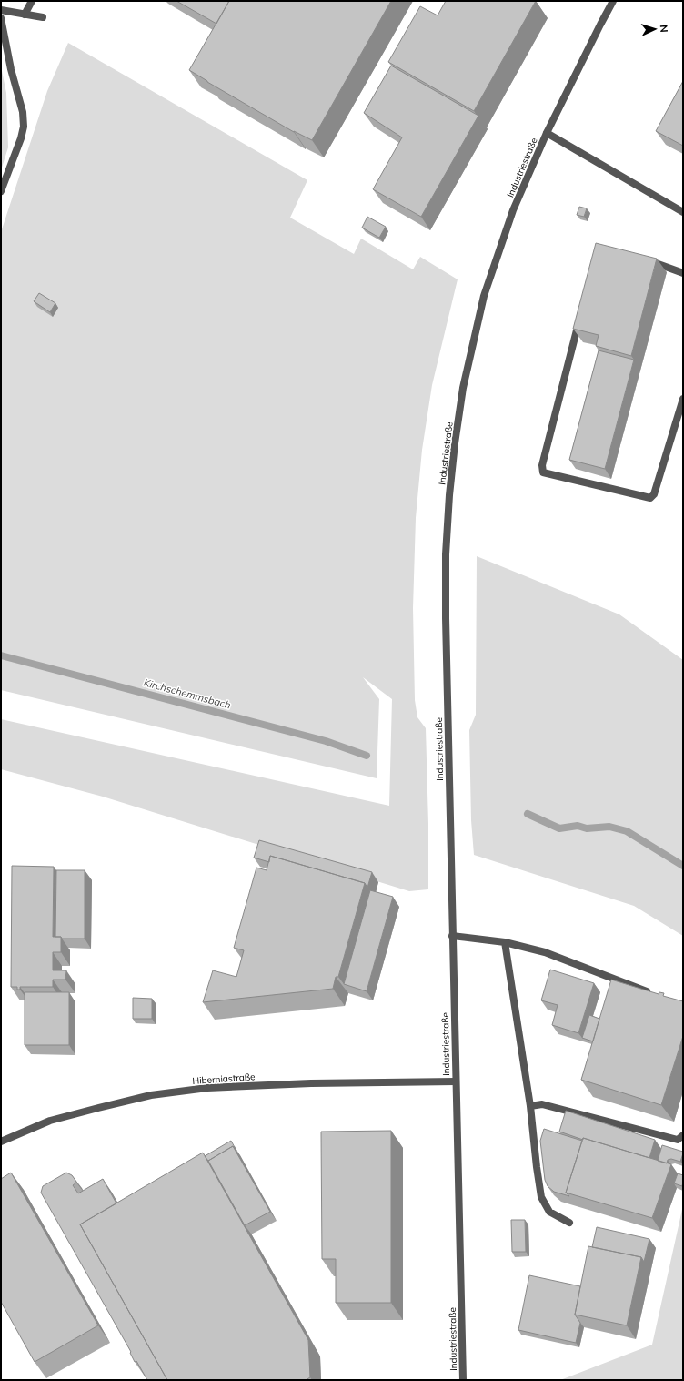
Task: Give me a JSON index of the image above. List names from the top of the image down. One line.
{"streets":{"street":["Industriestraße","Hiberniastraße"]},"crossings":[["Industriestraße","Hiberniastraße"]],"water":["Kirchschemmsbach"],"north":"right"}
